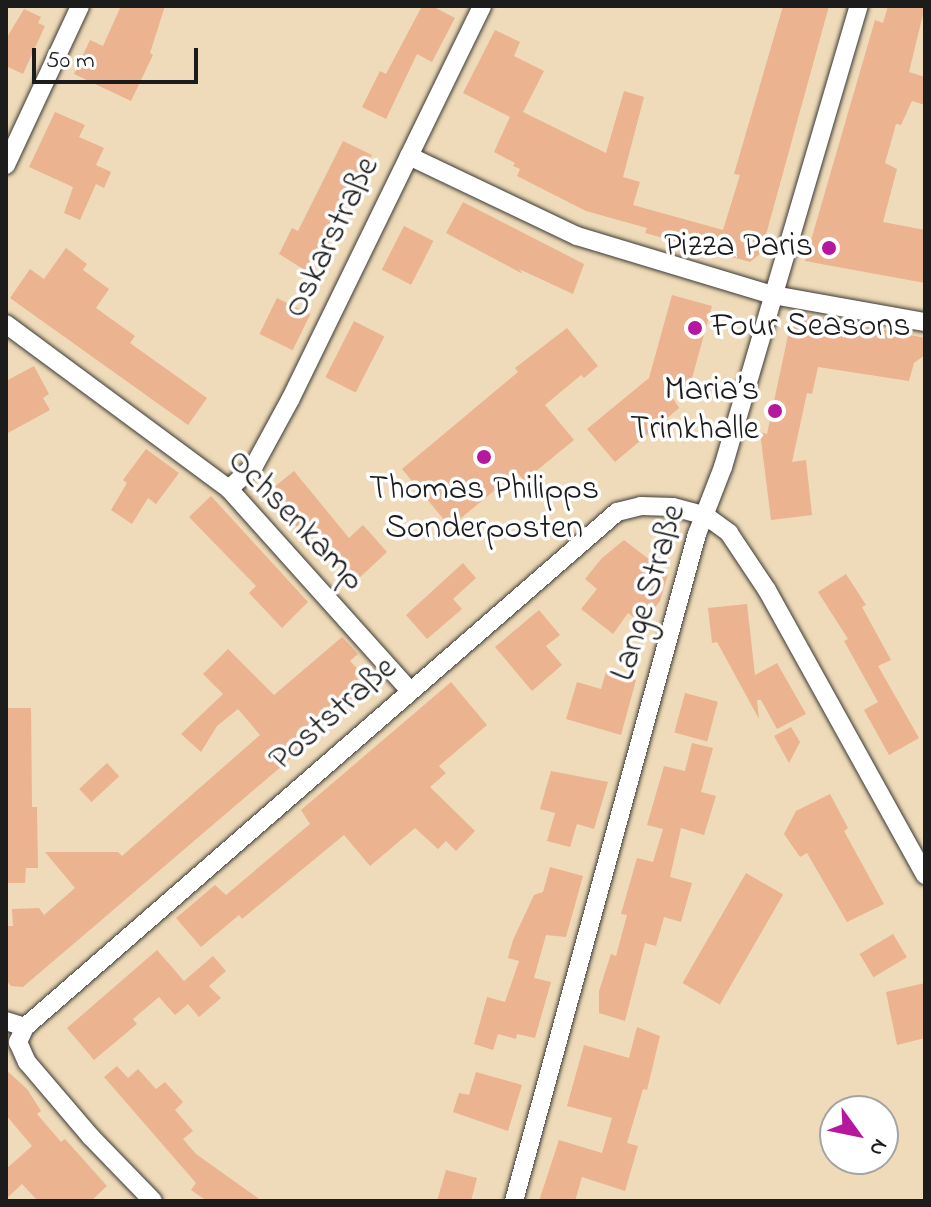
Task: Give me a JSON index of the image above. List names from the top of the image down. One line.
{"streets":{"street":["Oskarstraße","Ochsenkamp","Lange Straße","Poststraße"]},"crossings":[["Oskarstraße","Ochsenkamp"],["Ochsenkamp","Poststraße"],["Lange Straße","Poststraße"]],"places":["Pizza Paris","Four Seasons","Maria’s Trinkhalle","Thomas Philipps Sonderposten"],"scale_bar":"50 m","north":"bottom right"}
